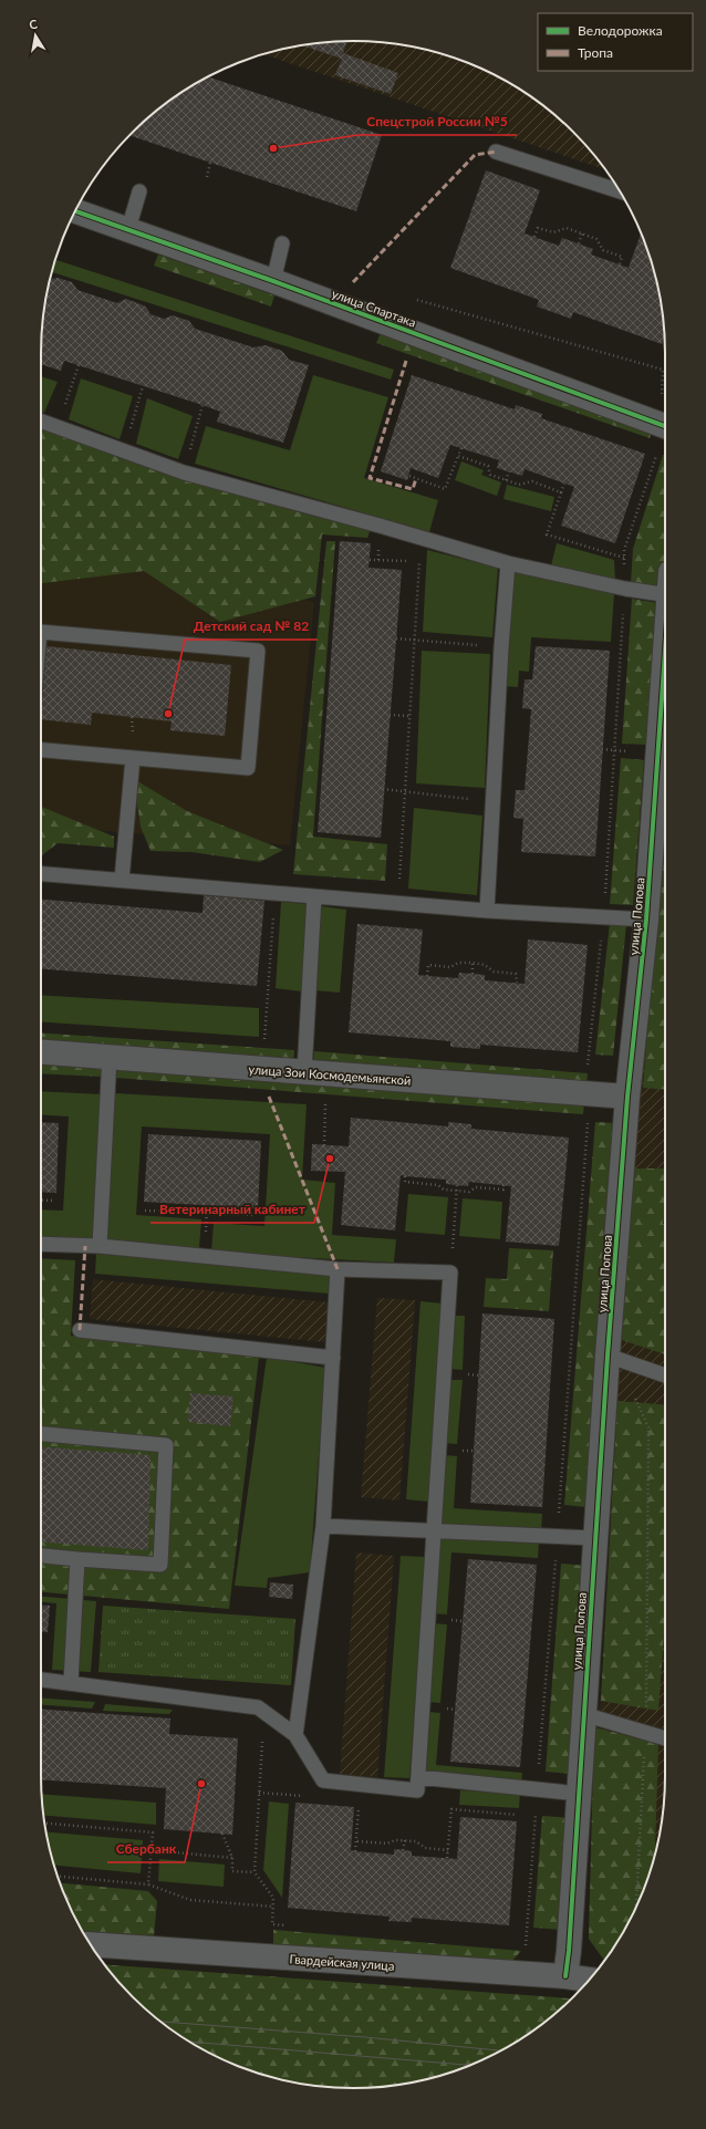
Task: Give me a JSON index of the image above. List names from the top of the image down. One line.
{"streets":{"street":["улица Спартака","улица Попова","улица Зои Космодемьянской","Гвардейская улица"]},"crossings":[["улица Попова","улица Зои Космодемьянской"],["улица Попова","Гвардейская улица"]],"places":["Спецстрой России №5","Детский сад № 82","Ветеринарный кабинет","Сбербанк"],"legend":["Велодорожка","Тропа"],"north":"top"}
